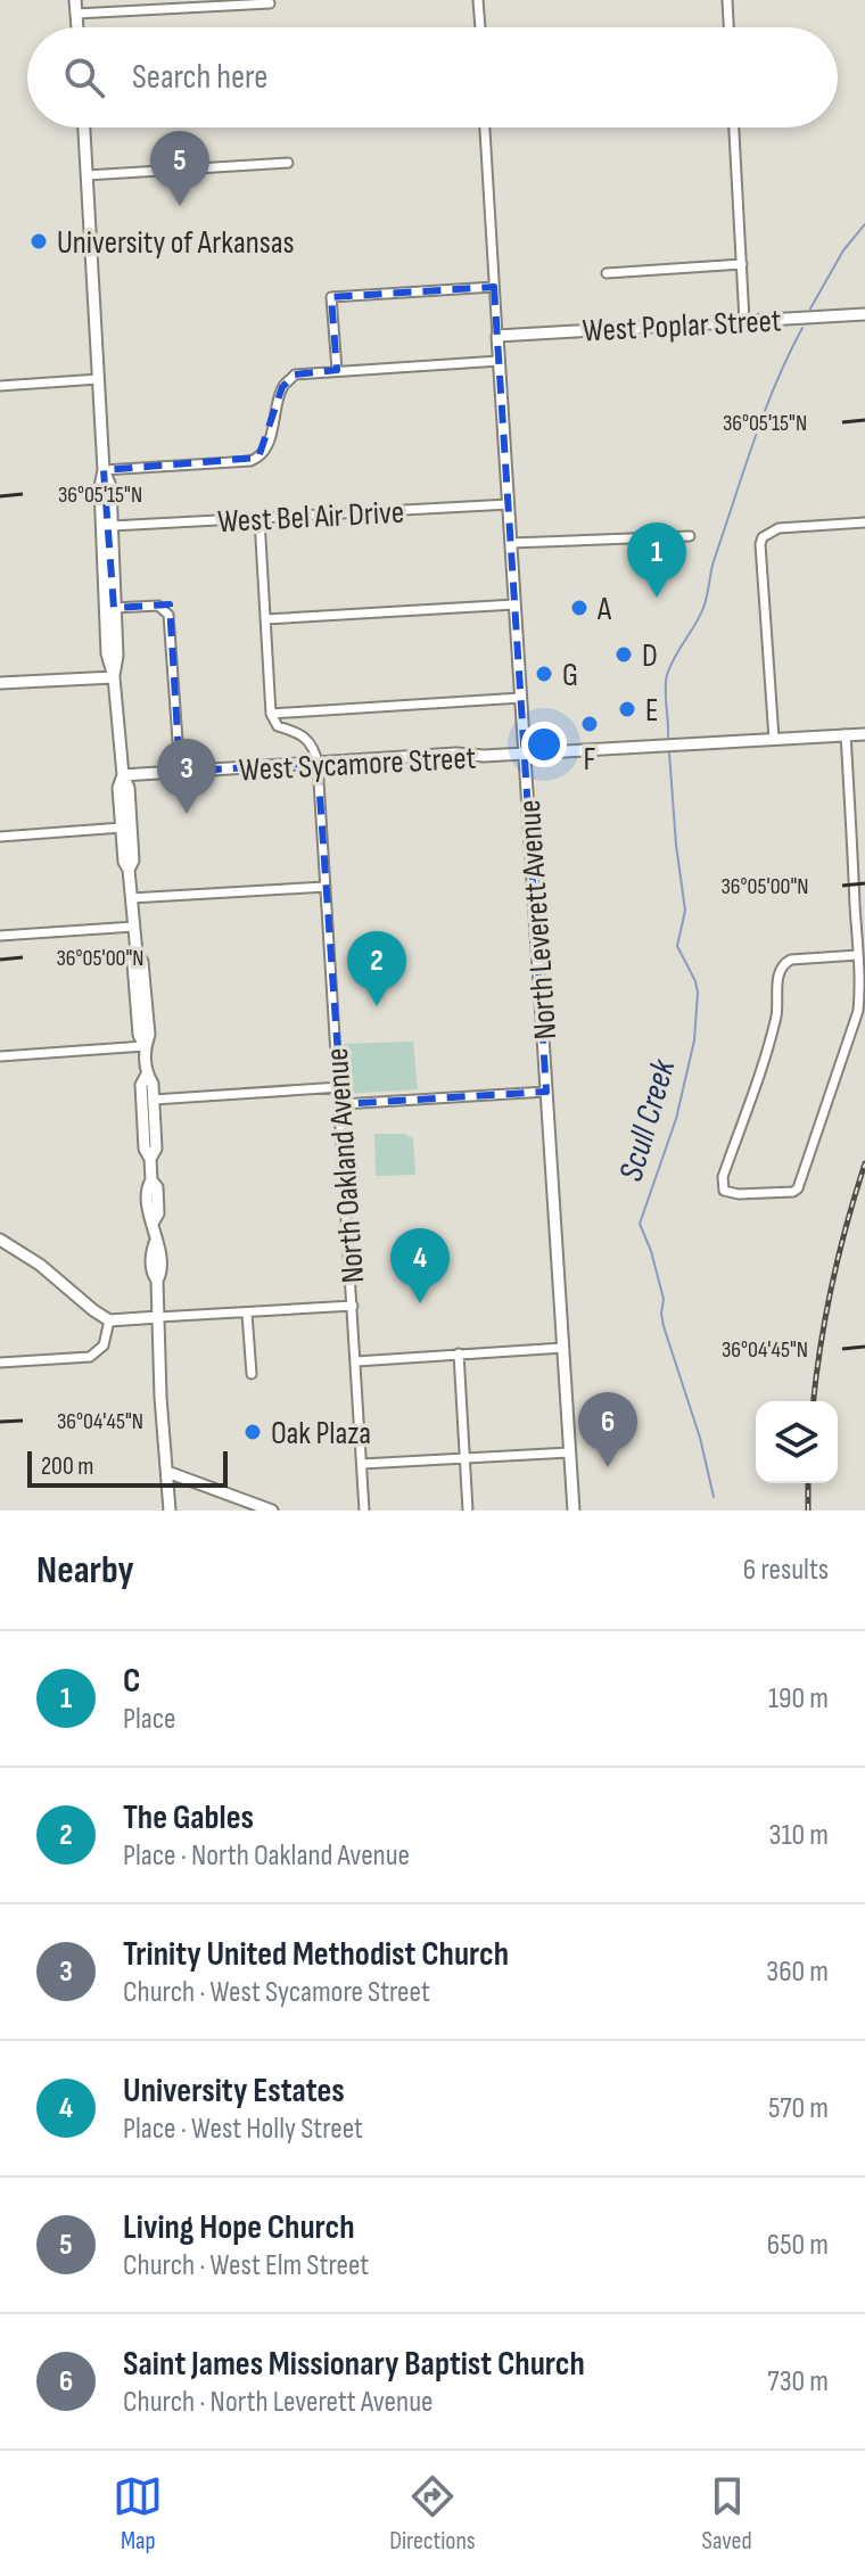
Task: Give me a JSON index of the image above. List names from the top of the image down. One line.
{"streets":{"street":["West Poplar Street","West Bel Air Drive","West Sycamore Street","North Leverett Avenue","North Oakland Avenue"]},"crossings":[["West Poplar Street","North Leverett Avenue"],["West Bel Air Drive","North Leverett Avenue"],["West Sycamore Street","North Leverett Avenue"],["West Sycamore Street","North Oakland Avenue"]],"water":["Scull Creek"],"places":["University of Arkansas","A","D","G","E","F","Oak Plaza"],"scale_bar":"200 m","page":{"search":"Search here","pins":["5","1","3","2","4","6"],"scale":"200 m","heading":["Nearby","6 results"],"list":[{"mark":"1","name":"C","note":"Place","value":"190 m"},{"mark":"2","name":"The Gables","note":"Place · North Oakland Avenue","value":"310 m"},{"mark":"3","name":"Trinity United Methodist Church","note":"Church · West Sycamore Street","value":"360 m"},{"mark":"4","name":"University Estates","note":"Place · West Holly Street","value":"570 m"},{"mark":"5","name":"Living Hope Church","note":"Church · West Elm Street","value":"650 m"},{"mark":"6","name":"Saint James Missionary Baptist Church","note":"Church · North Leverett Avenue","value":"730 m"}],"nav":["Map","Directions","Saved"]},"coordinates":["36°05'15\"N","36°05'00\"N","36°04'45\"N"]}
